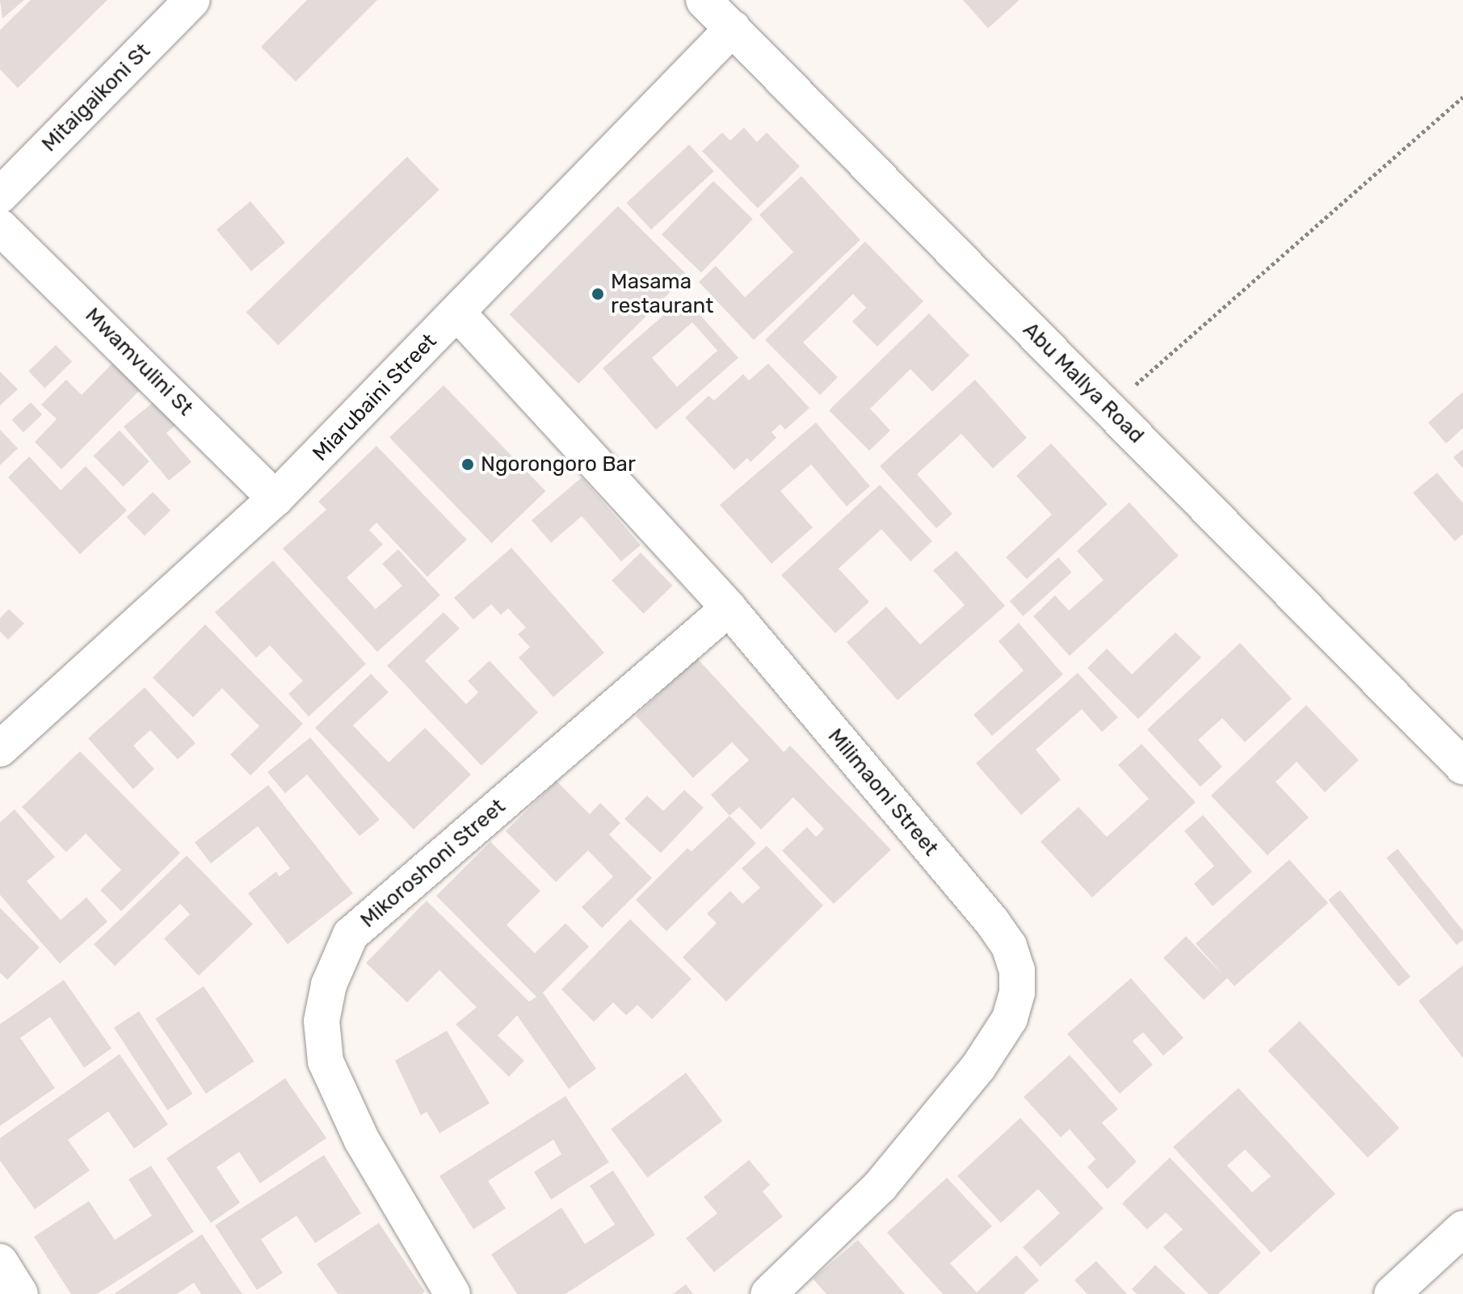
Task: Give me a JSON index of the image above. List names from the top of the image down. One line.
{"streets":{"street":["Mitaigaikoni St","Mwamvulini St","Abu Mallya Road","Miarubaini Street","Milimaoni Street","Mikoroshoni Street"]},"crossings":[["Mwamvulini St","Miarubaini Street"],["Abu Mallya Road","Miarubaini Street"],["Miarubaini Street","Milimaoni Street"],["Milimaoni Street","Mikoroshoni Street"]],"places":["Masama restaurant","Ngorongoro Bar"]}
